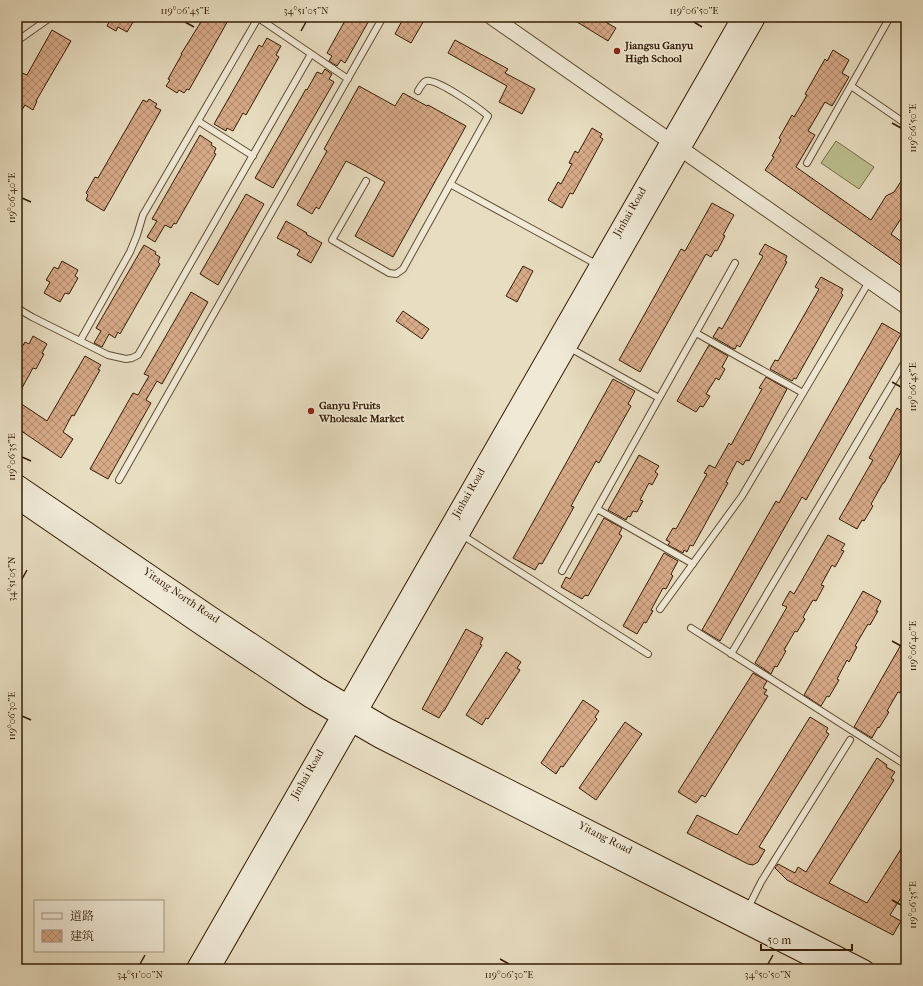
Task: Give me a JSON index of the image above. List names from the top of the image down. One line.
{"streets":{"main road":["Jinhai Road","Yitang North Road","Yitang Road"]},"crossings":[["Jinhai Road","Yitang North Road"],["Jinhai Road","Yitang Road"],["Yitang North Road","Yitang Road"]],"places":["Jiangsu Ganyu High School","Ganyu Fruits Wholesale Market"],"legend":["道路","建筑"],"scale_bar":"50 m","coordinates":["119°06'45\"E","34°51'05\"N","119°06'50\"E","119°06'40\"E","119°06'35\"E","119°06'30\"E","34°51'00\"N","34°50'50\"N"]}
